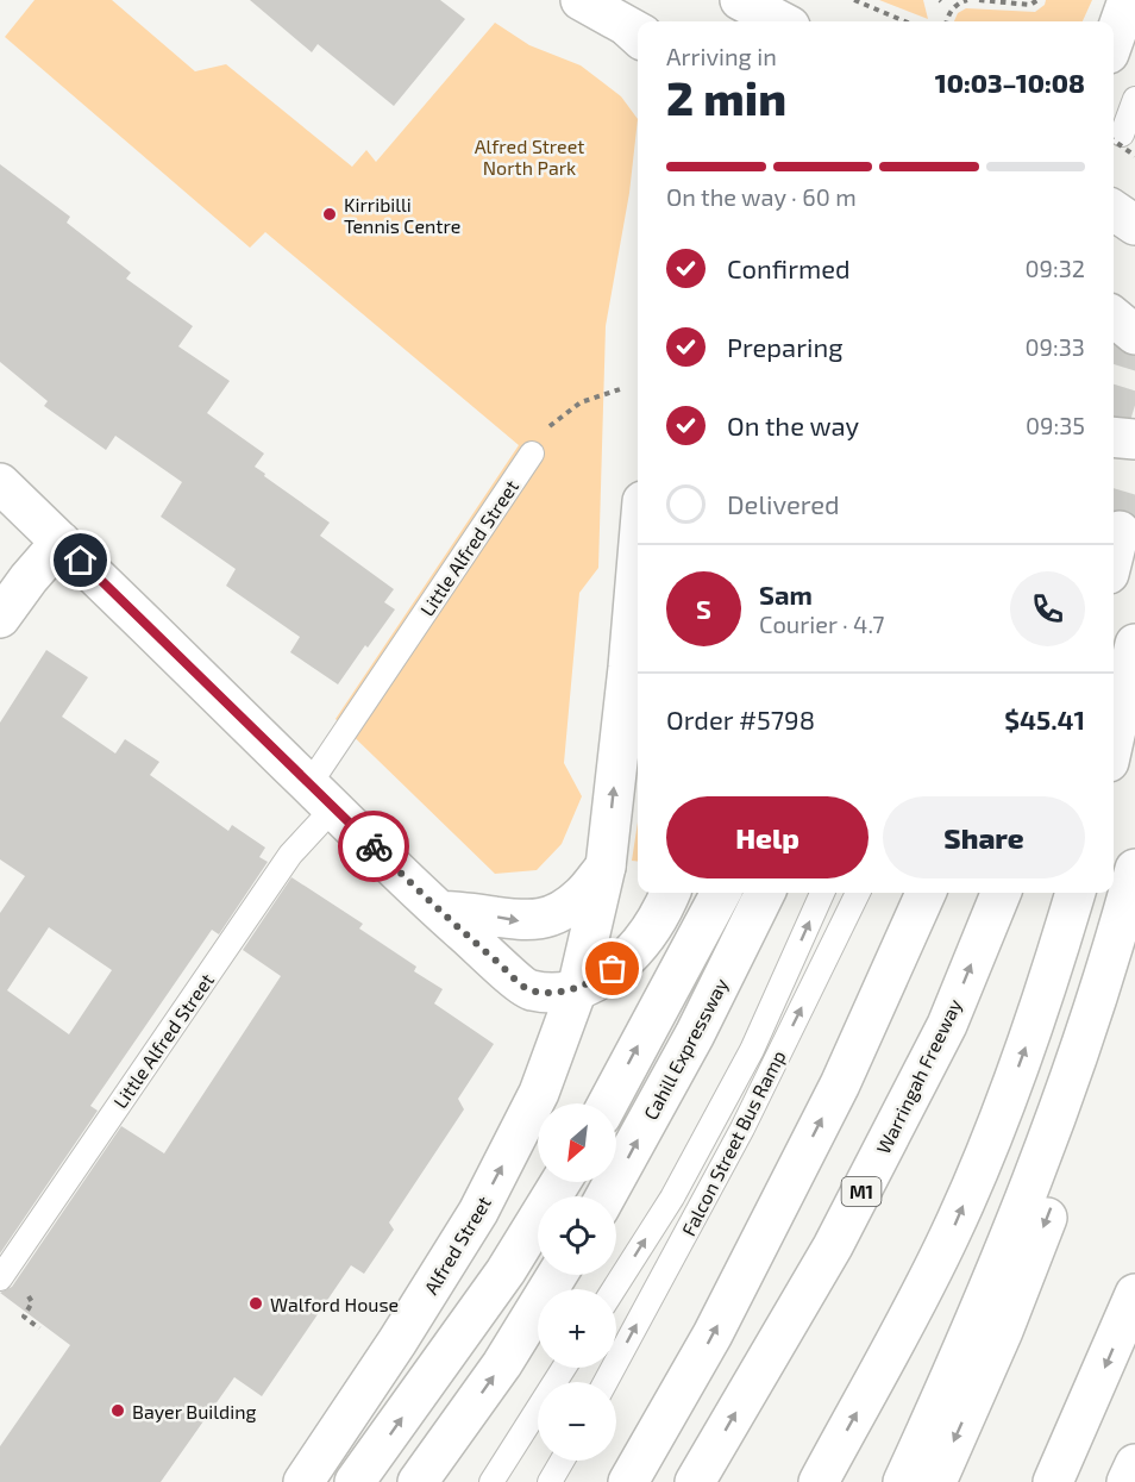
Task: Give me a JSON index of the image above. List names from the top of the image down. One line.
{"streets":{"main road":["Cahill Expressway","Warringah Freeway","M1","Alfred Street"],"lane":["Little Alfred Street","Falcon Street Bus Ramp"]},"one_way":["Falcon Street Bus Ramp"],"parks":["Alfred Street North Park"],"places":["Kirribilli Tennis Centre","Walford House","Bayer Building"],"north":"bottom left","page":{"heading":["2 min","Arriving in","10:03–10:08"],"panel":["Sam","Courier · 4.7","Order #5798","$45.41"],"bar":"On the way · 60 m","list":[["Confirmed","09:32"],["Preparing","09:33"],["On the way","09:35"],"Delivered"],"round":"S","buttons":["Help","Share"],"map_buttons":["+","−"]}}
